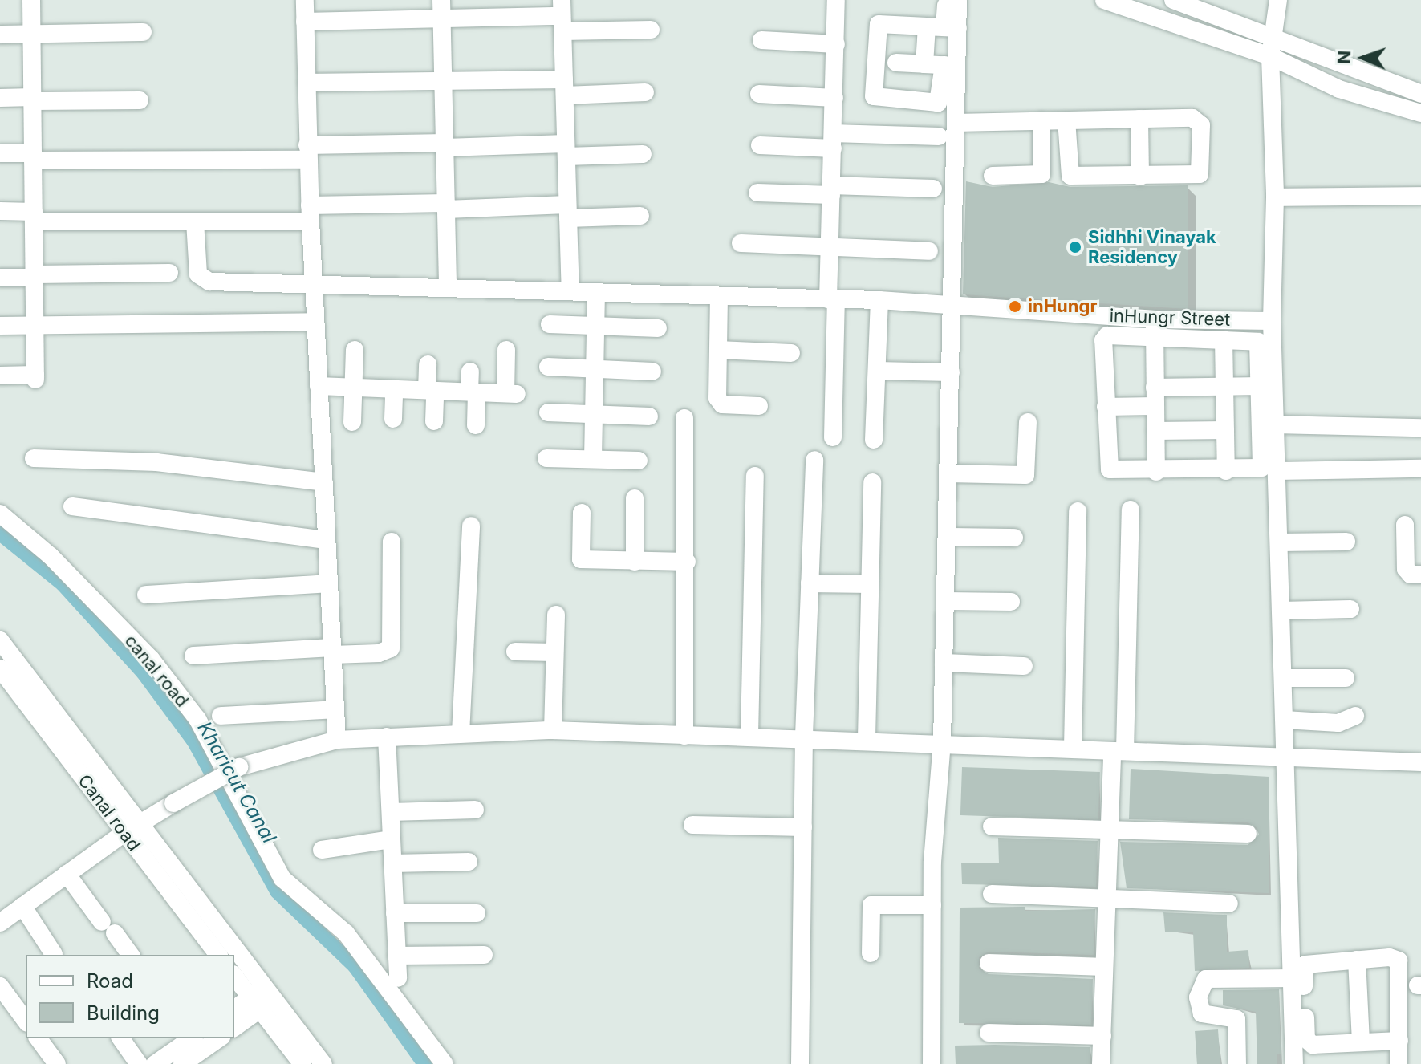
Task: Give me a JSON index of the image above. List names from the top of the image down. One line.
{"streets":{"street":["inHungr Street","canal road","Canal road"]},"water":["Kharicut Canal"],"places":["Sidhhi Vinayak Residency","inHungr"],"legend":["Road","Building"],"north":"left"}
